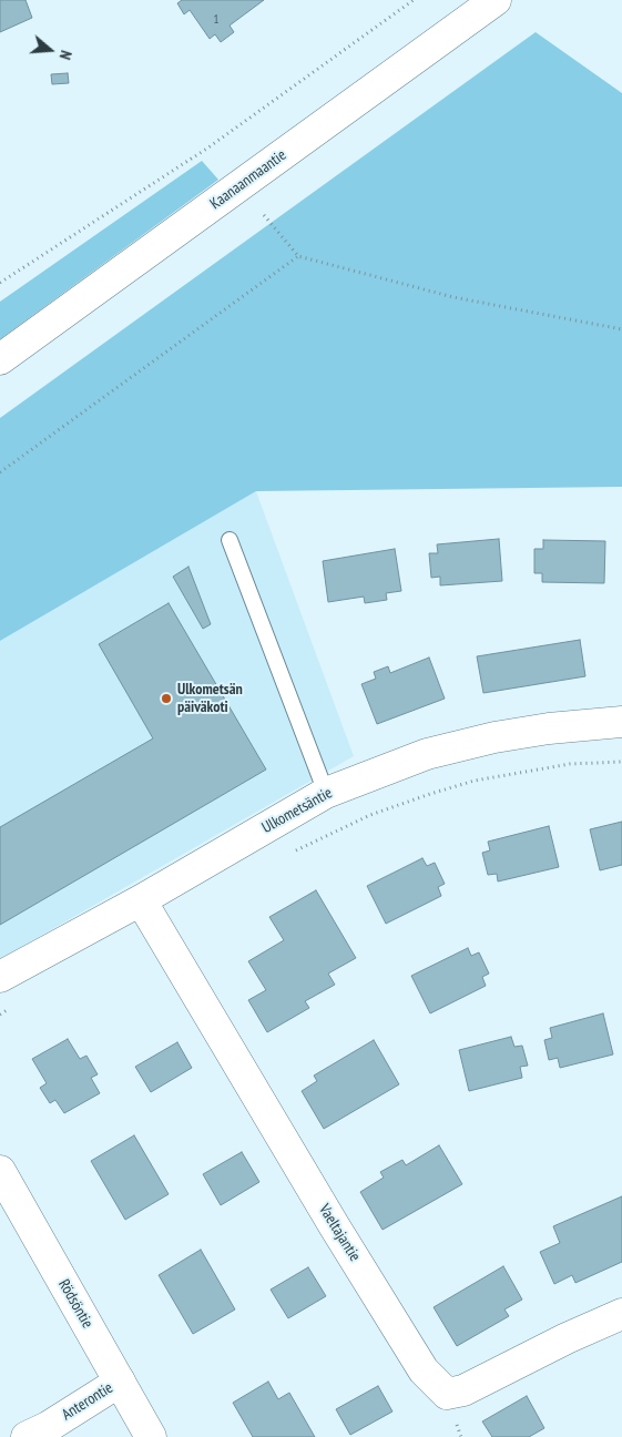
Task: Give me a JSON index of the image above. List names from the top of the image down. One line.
{"streets":{"street":["Kaanaanmaantie","Ulkometsäntie","Vaeltajantie","Rödsöntie","Anterontie"]},"crossings":[["Ulkometsäntie","Vaeltajantie"],["Rödsöntie","Anterontie"]],"places":["Ulkometsän päiväkoti"],"house_numbers":["1"],"north":"right"}
